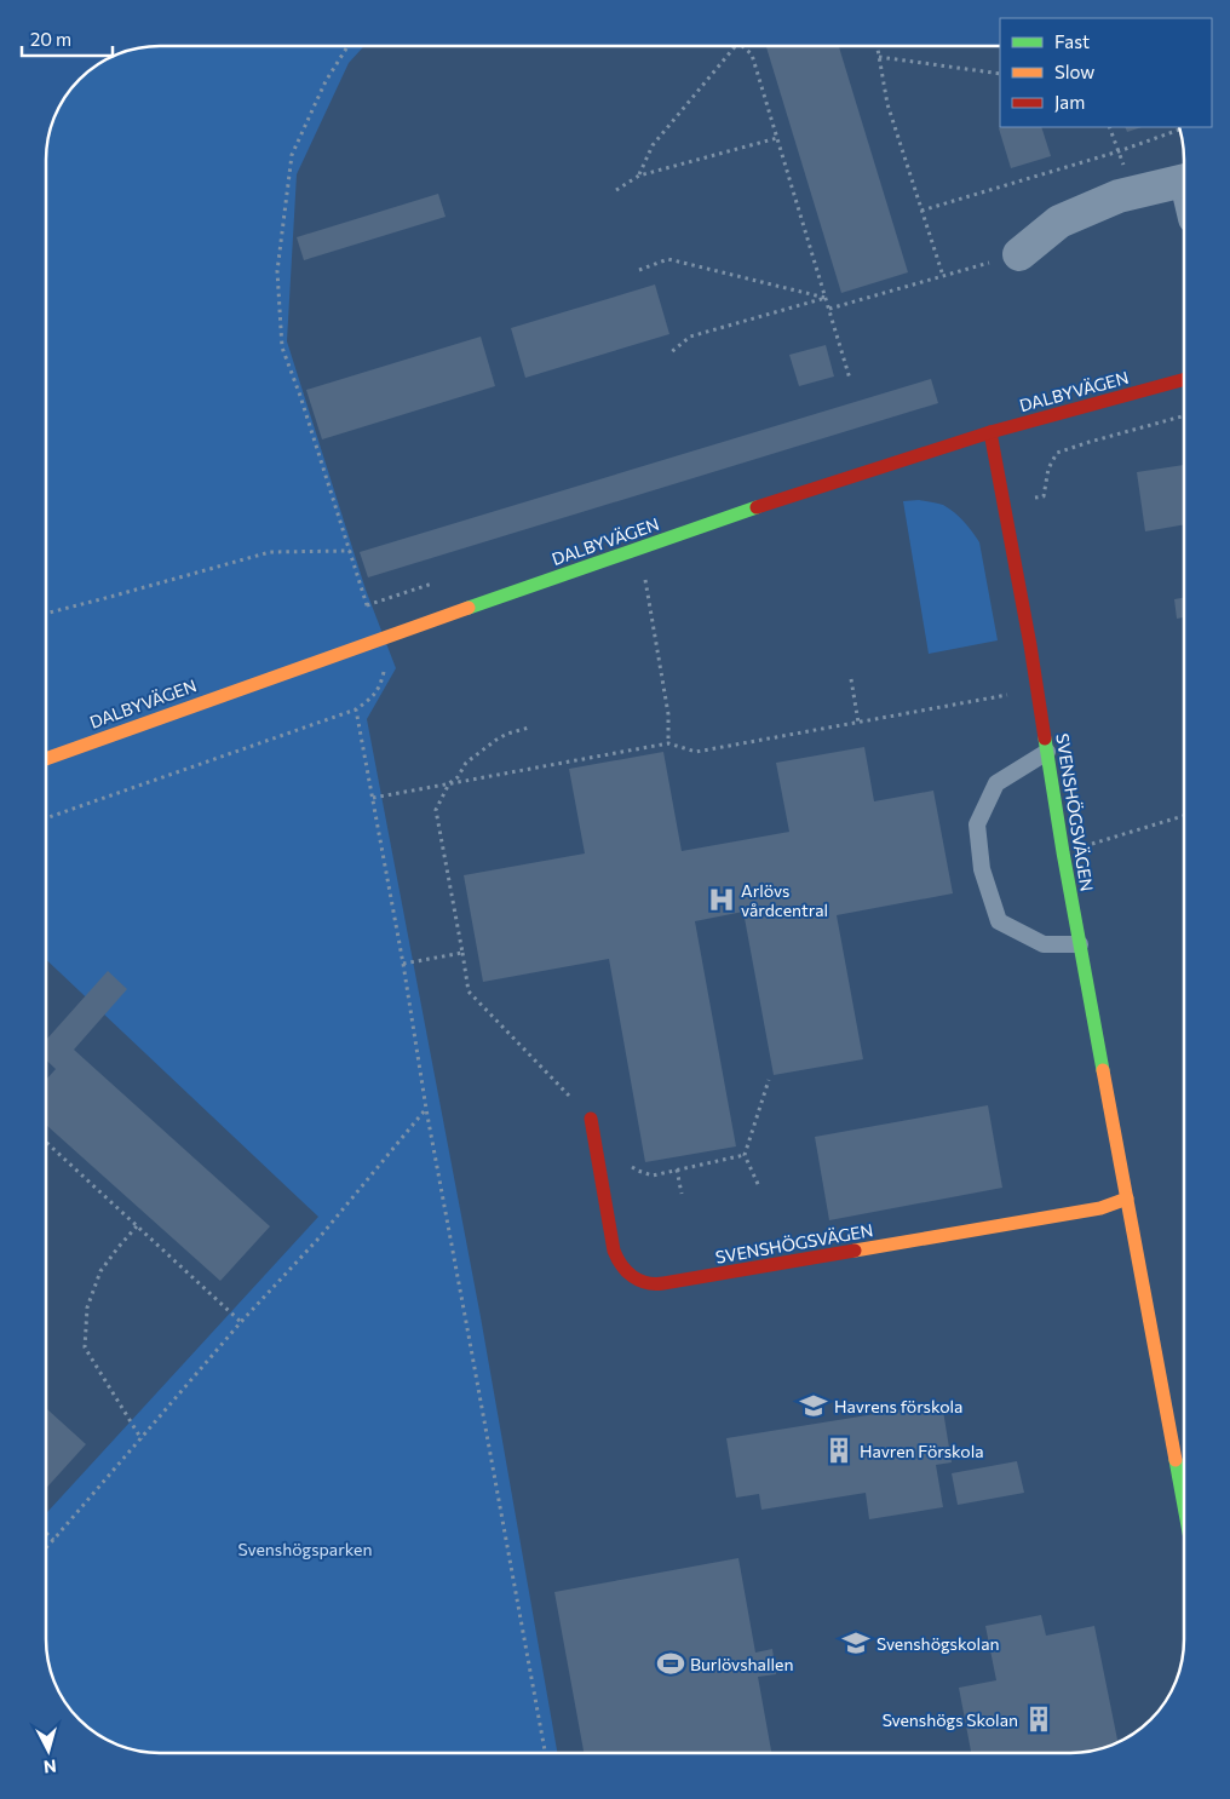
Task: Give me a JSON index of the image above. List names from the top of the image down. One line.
{"streets":{"street":["DALBYVÄGEN","SVENSHÖGSVÄGEN"]},"crossings":[["DALBYVÄGEN","SVENSHÖGSVÄGEN"]],"parks":["Svenshögsparken"],"places":{"hospital":["Arlövs vårdcentral"],"school or university":["Havrens förskola","Svenshögskolan"],"building":["Havren Förskola","Svenshögs Skolan"],"sports":["Burlövshallen"]},"legend":["Fast","Slow","Jam"],"scale_bar":"20 m","north":"bottom"}
